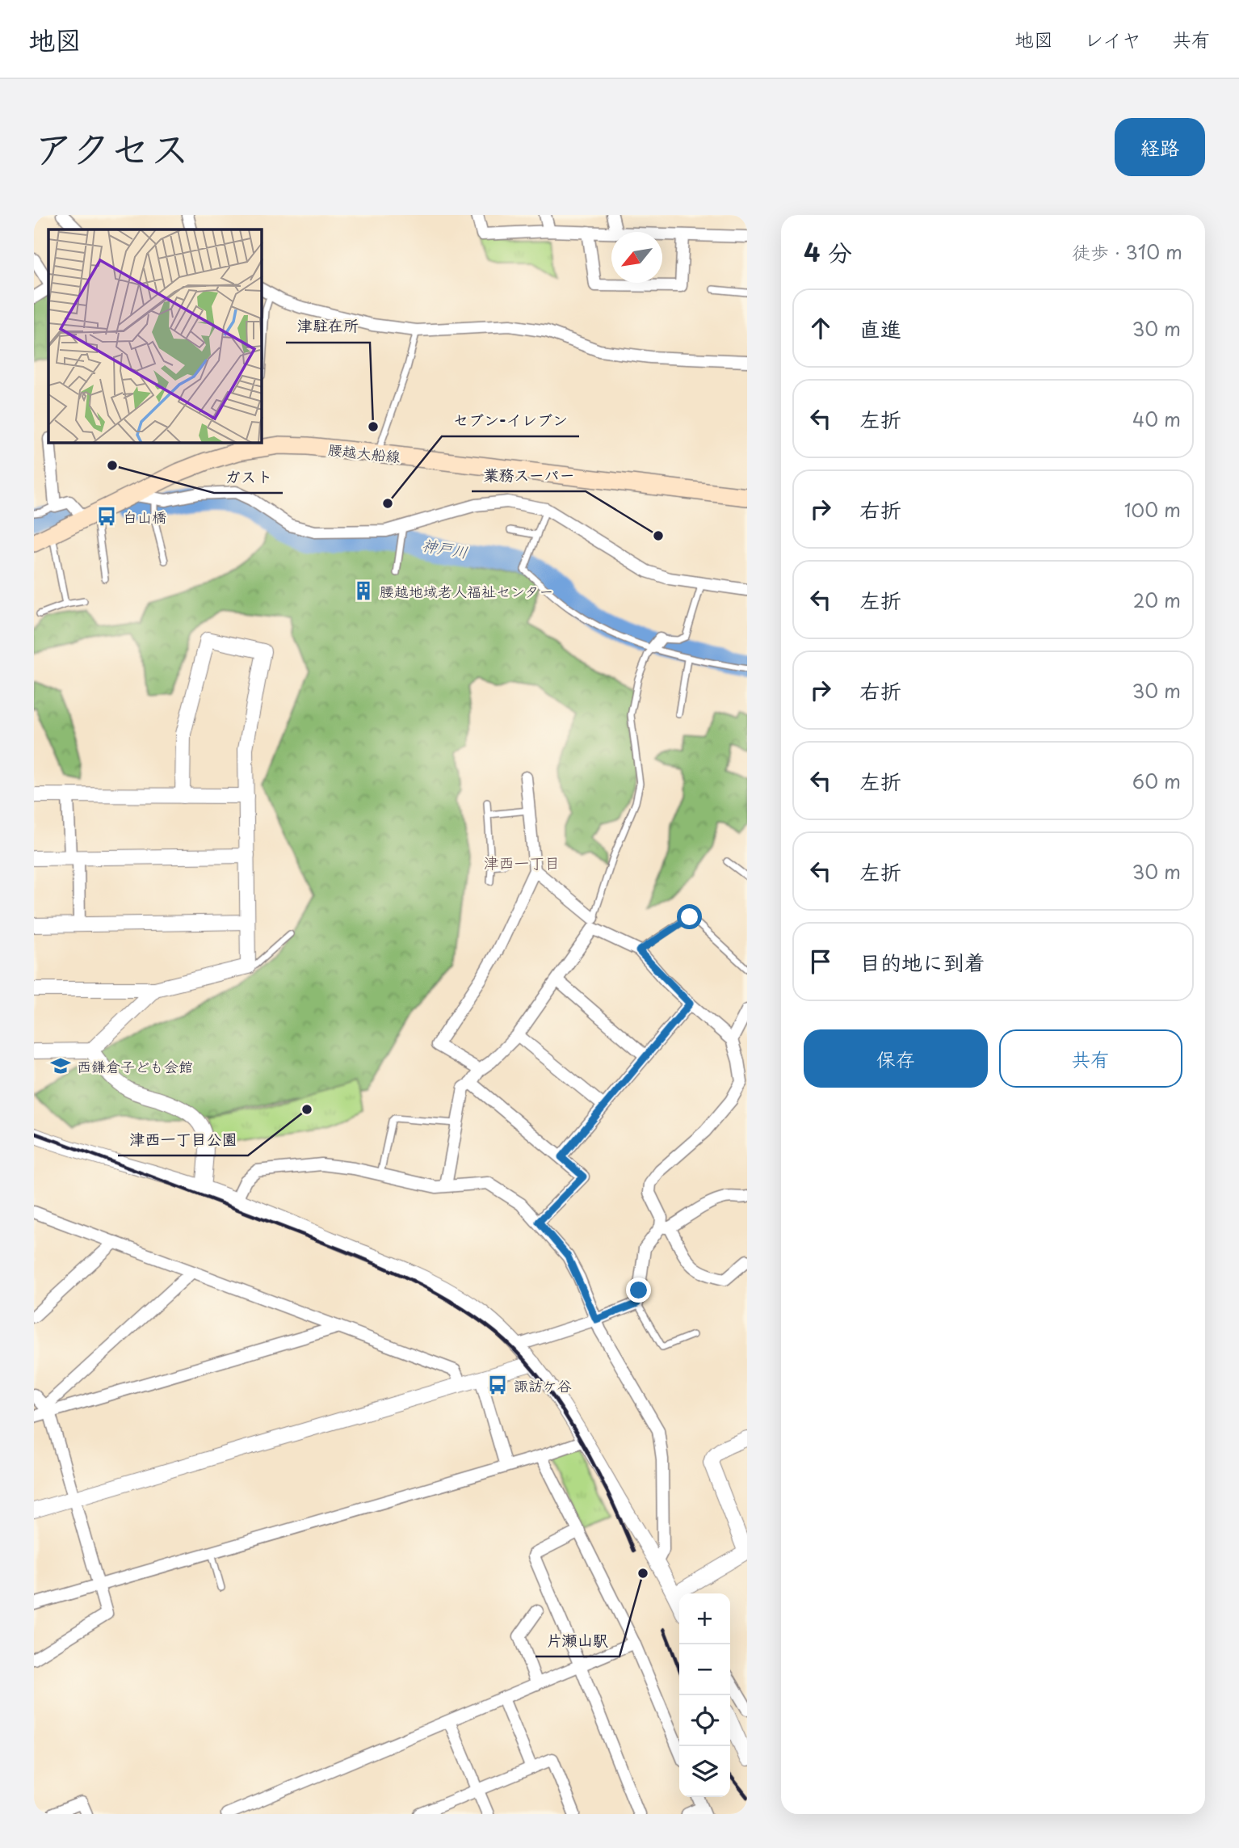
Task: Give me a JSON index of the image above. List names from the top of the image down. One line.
{"streets":{"main road":["腰越大船線"]},"districts":["津西一丁目"],"water":["神戸川"],"places":{"other":["津駐在所","ガスト","セブン-イレブン","業務スーパー","津西一丁目公園","片瀬山駅"],"bus stop":["白山橋","諏訪ケ谷"],"building":["腰越地域老人福祉センター"],"school or university":["西鎌倉子ども会館"]},"north":"bottom left","page":{"header":"地図","nav":["地図","レイヤ","共有"],"title":"アクセス","buttons":["経路",["保存","共有"]],"heading":["4 分","徒歩 · 310 m"],"list":[["直進","30 m"],["左折","40 m"],["右折","100 m"],["左折","20 m"],["右折","30 m"],["左折","60 m"],["左折","30 m"],"目的地に到着"],"map_buttons":["+","−"]}}
